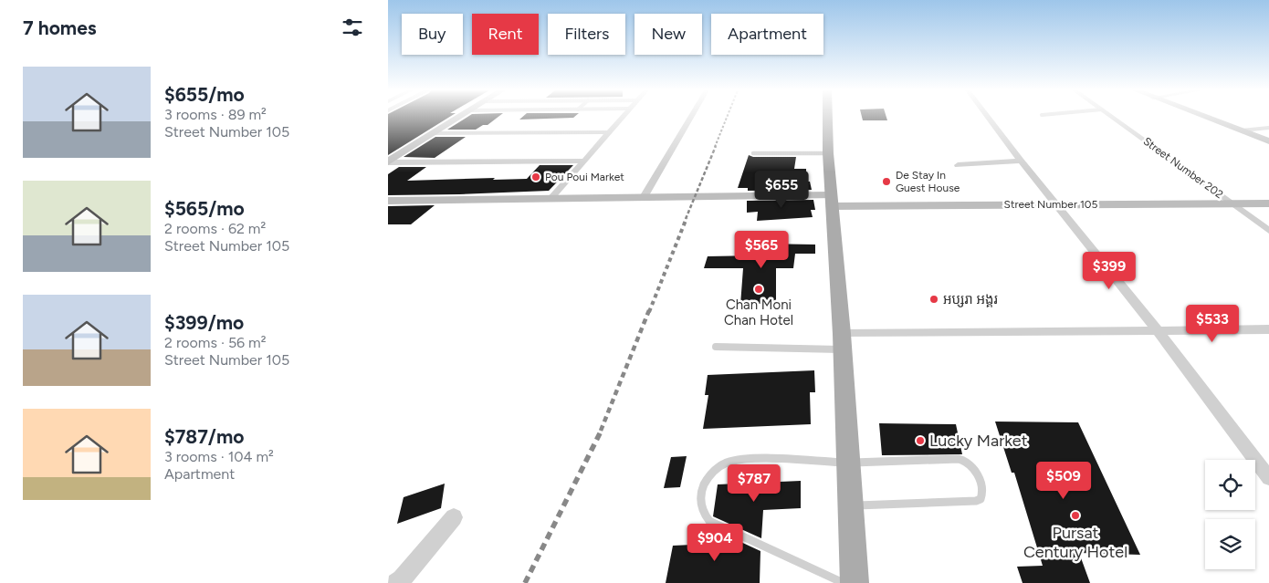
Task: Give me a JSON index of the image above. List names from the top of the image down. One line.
{"streets":{"street":["Street Number 202","Street Number 105"]},"crossings":[["Street Number 202","Street Number 105"]],"places":["Pou Poui Market","De Stay In Guest House","Chan Moni Chan Hotel","អប្សរា អង្គរ","Lucky Market","Pursat Century Hotel"],"page":{"heading":"7 homes","chip":["Buy","Rent","Filters","New","Apartment"],"list":[{"name":"$655/mo","note":"3 rooms · 89 m² · Street Number 105"},{"name":"$565/mo","note":"2 rooms · 62 m² · Street Number 105"},{"name":"$399/mo","note":"2 rooms · 56 m² · Street Number 105"},{"name":"$787/mo","note":"3 rooms · 104 m² · Apartment"}],"price":["$655","$565","$399","$533","$509","$787","$904"]}}
